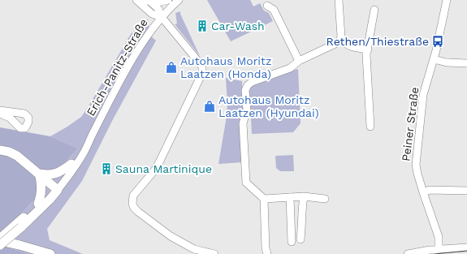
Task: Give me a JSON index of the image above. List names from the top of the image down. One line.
{"streets":{"main road":["Erich-Panitz-Straße"],"street":["Peiner Straße"]},"places":{"building":["Car-Wash","Sauna Martinique"],"bus stop":["Rethen/Thiestraße"],"shop":["Autohaus Moritz Laatzen (Honda)","Autohaus Moritz Laatzen (Hyundai)"]}}
